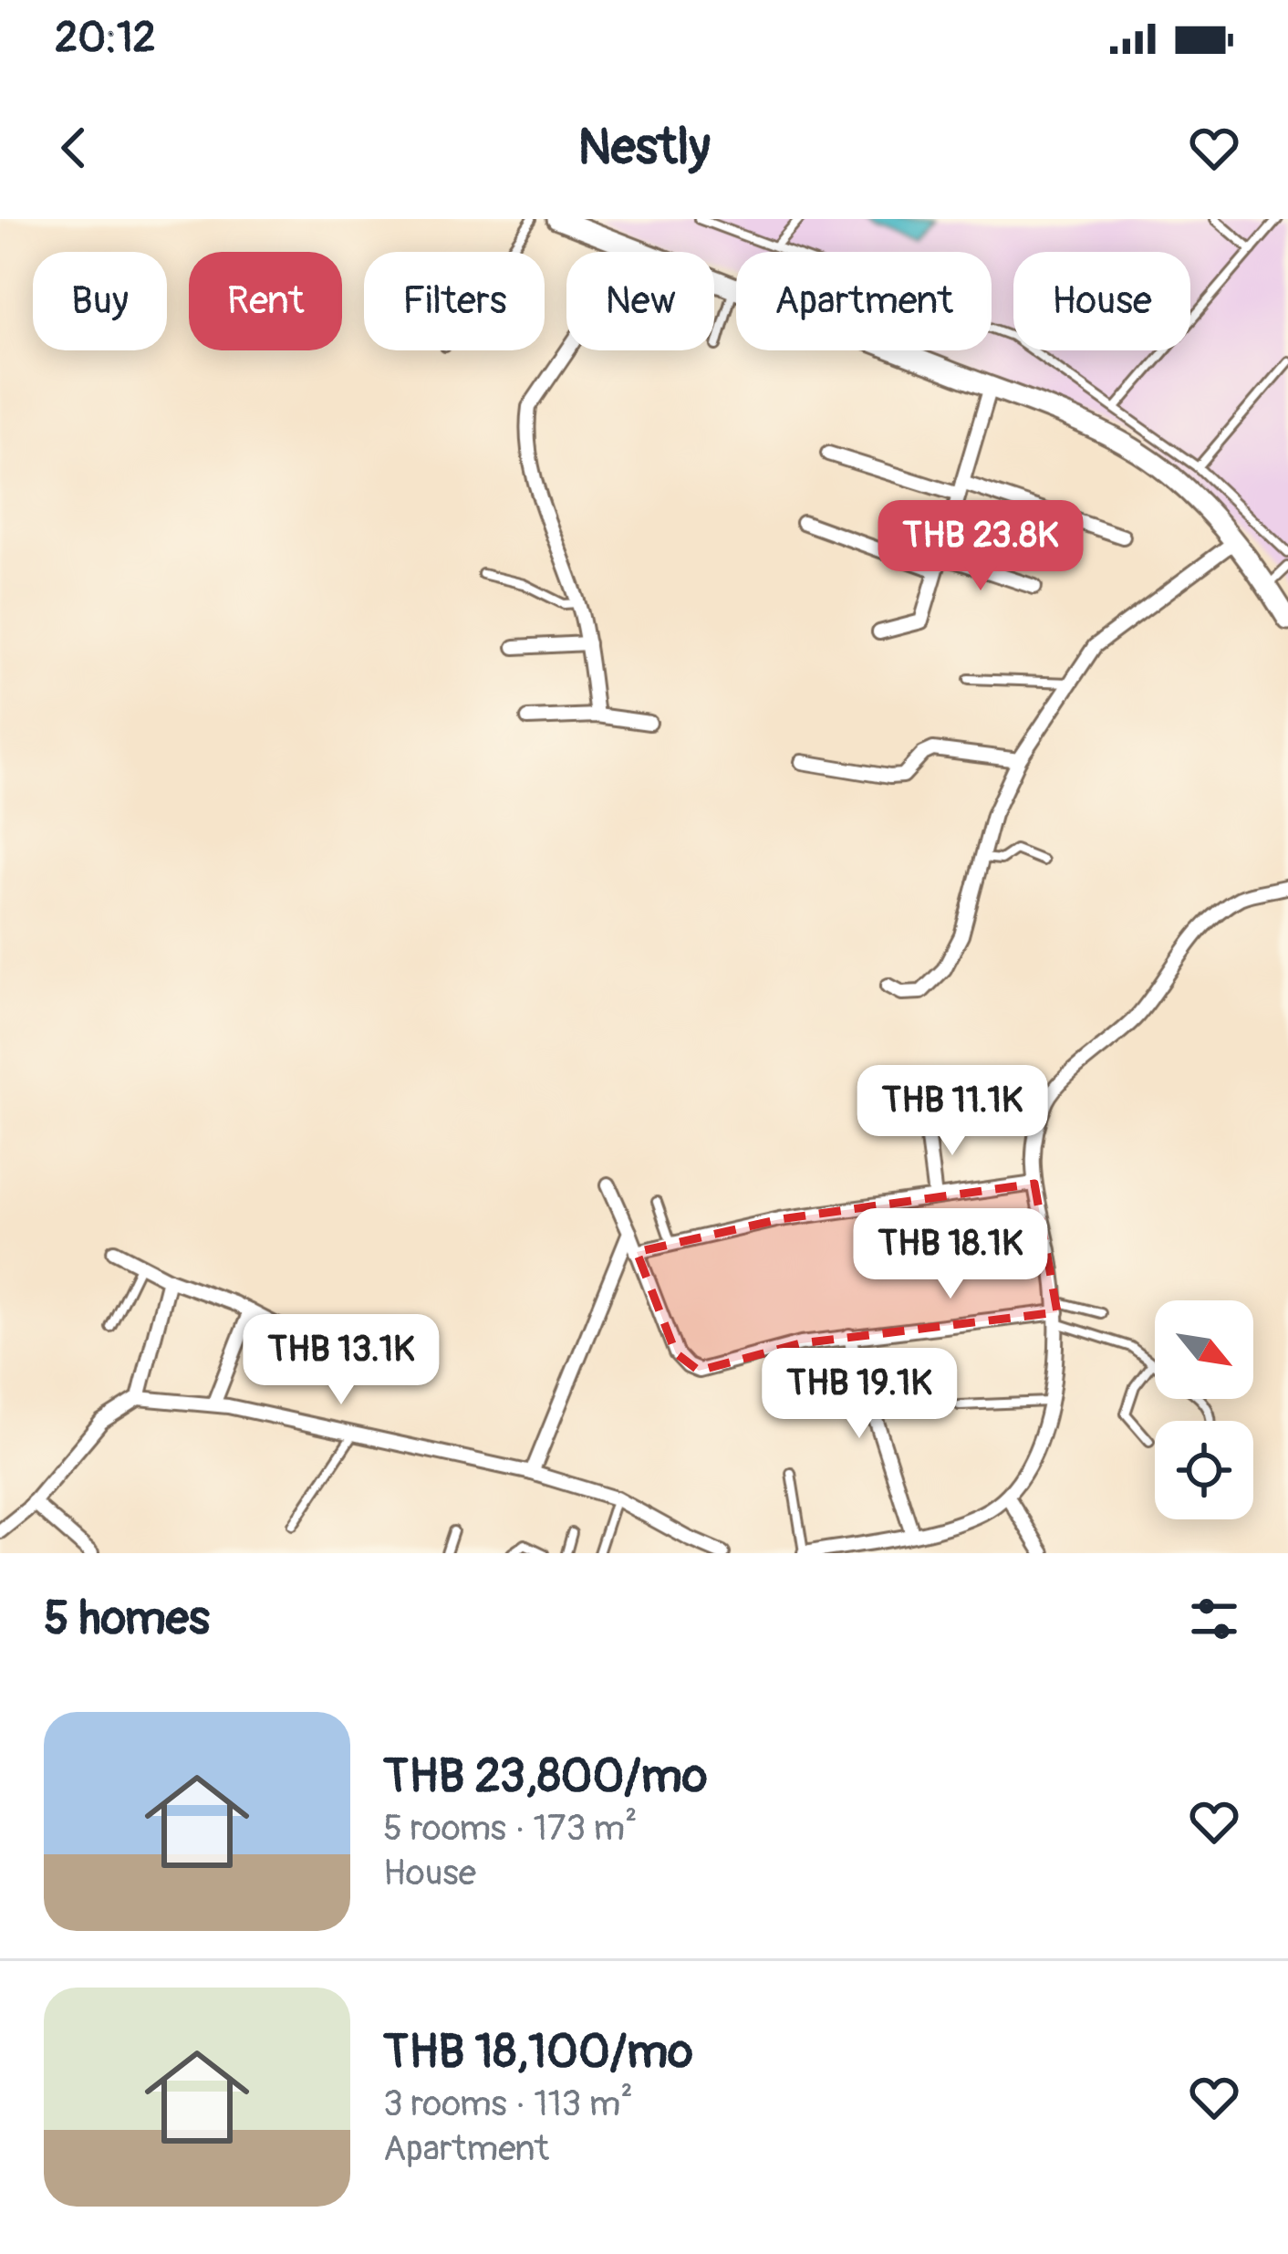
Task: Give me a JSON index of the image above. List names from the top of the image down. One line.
{"north":"bottom right","page":{"status":"20:12","header":"Nestly","chip":["Buy","Rent","Filters","New","Apartment","House"],"price":["THB 23.8K","THB 11.1K","THB 18.1K","THB 13.1K","THB 19.1K"],"heading":"5 homes","list":[{"name":"THB 23,800/mo","note":"5 rooms · 173 m² · House"},{"name":"THB 18,100/mo","note":"3 rooms · 113 m² · Apartment"}]}}
